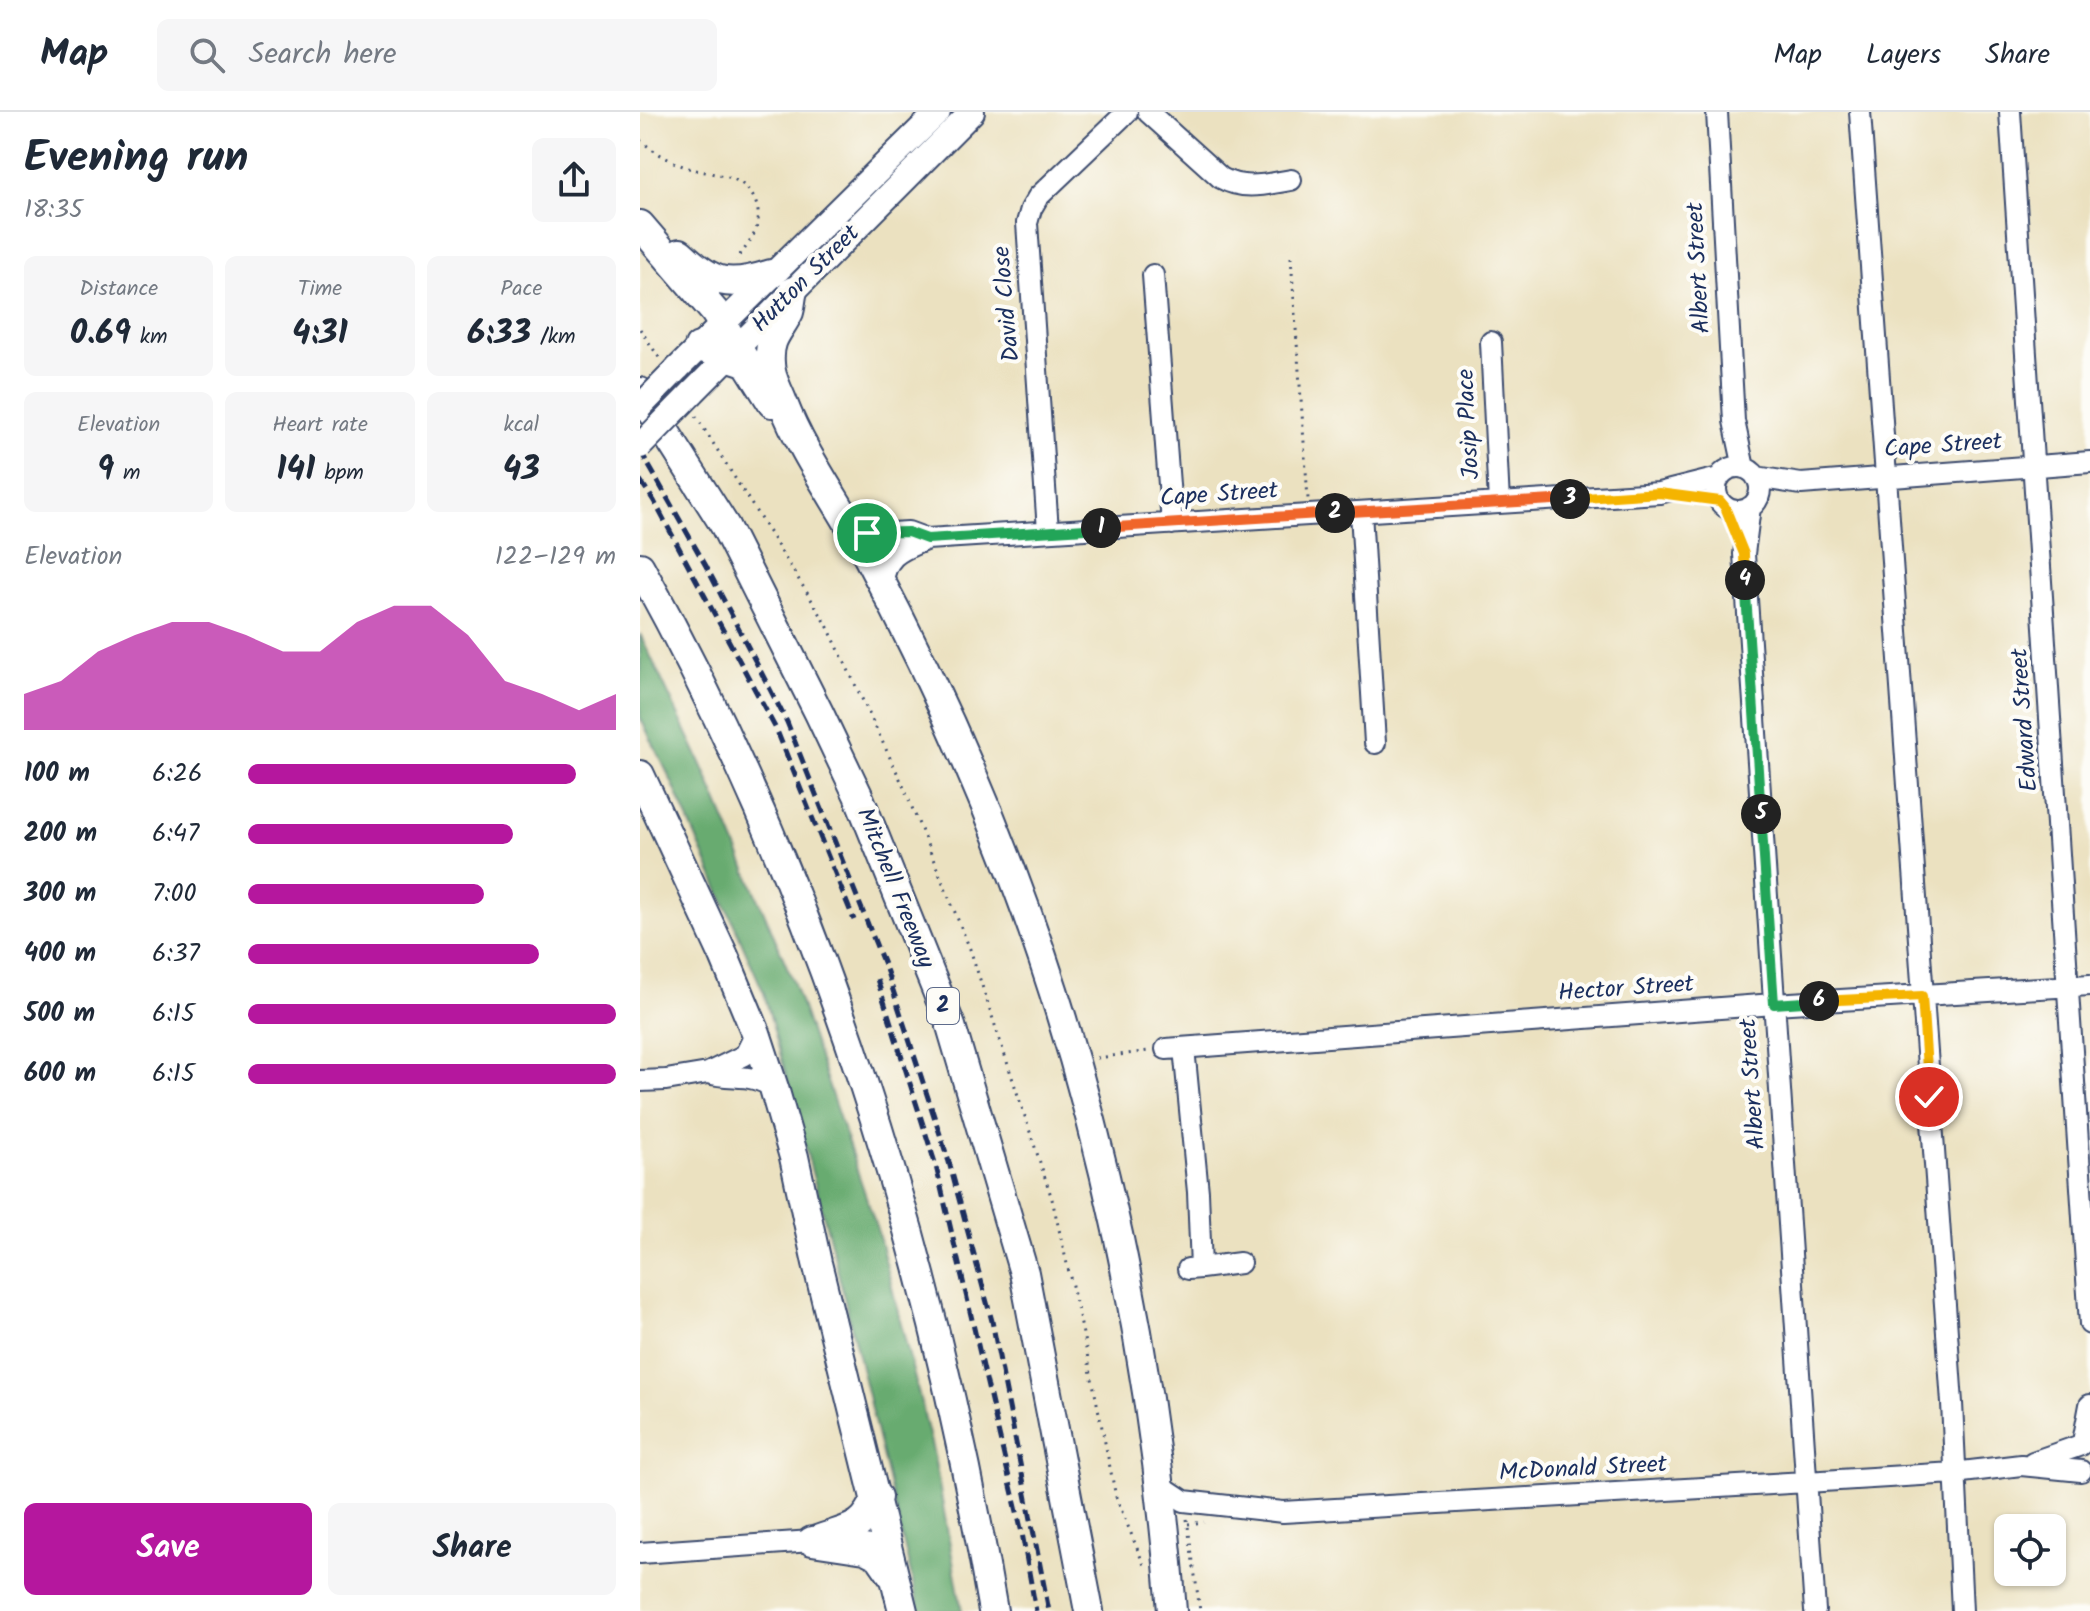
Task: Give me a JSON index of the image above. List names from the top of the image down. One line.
{"streets":{"highway":["Mitchell Freeway","2"],"main road":["Hutton Street"],"street":["Albert Street","David Close","Josip Place","Cape Street","Edward Street","Hector Street","McDonald Street"]},"crossings":[["Albert Street","Cape Street"],["Albert Street","Hector Street"],["Albert Street","McDonald Street"],["David Close","Cape Street"],["Josip Place","Cape Street"],["Cape Street","Edward Street"],["Edward Street","Hector Street"]],"page":{"header":"Map","search":"Search here","nav":["Map","Layers","Share"],"heading":["Evening run","18:35"],"stats":[["Distance","0.69 km"],["Time","4:31"],["Pace","6:33 /km"],["Elevation","9 m"],["Heart rate","141 bpm"],["kcal","43"]],"pins":["3","2","1","4","5","6"],"chart":["Elevation","122–129 m"],"list":[{"name":"100 m","note":"6:26"},{"name":"200 m","note":"6:47"},{"name":"300 m","note":"7:00"},{"name":"400 m","note":"6:37"},{"name":"500 m","note":"6:15"},{"name":"600 m","note":"6:15"}],"buttons":["Save","Share"]}}
